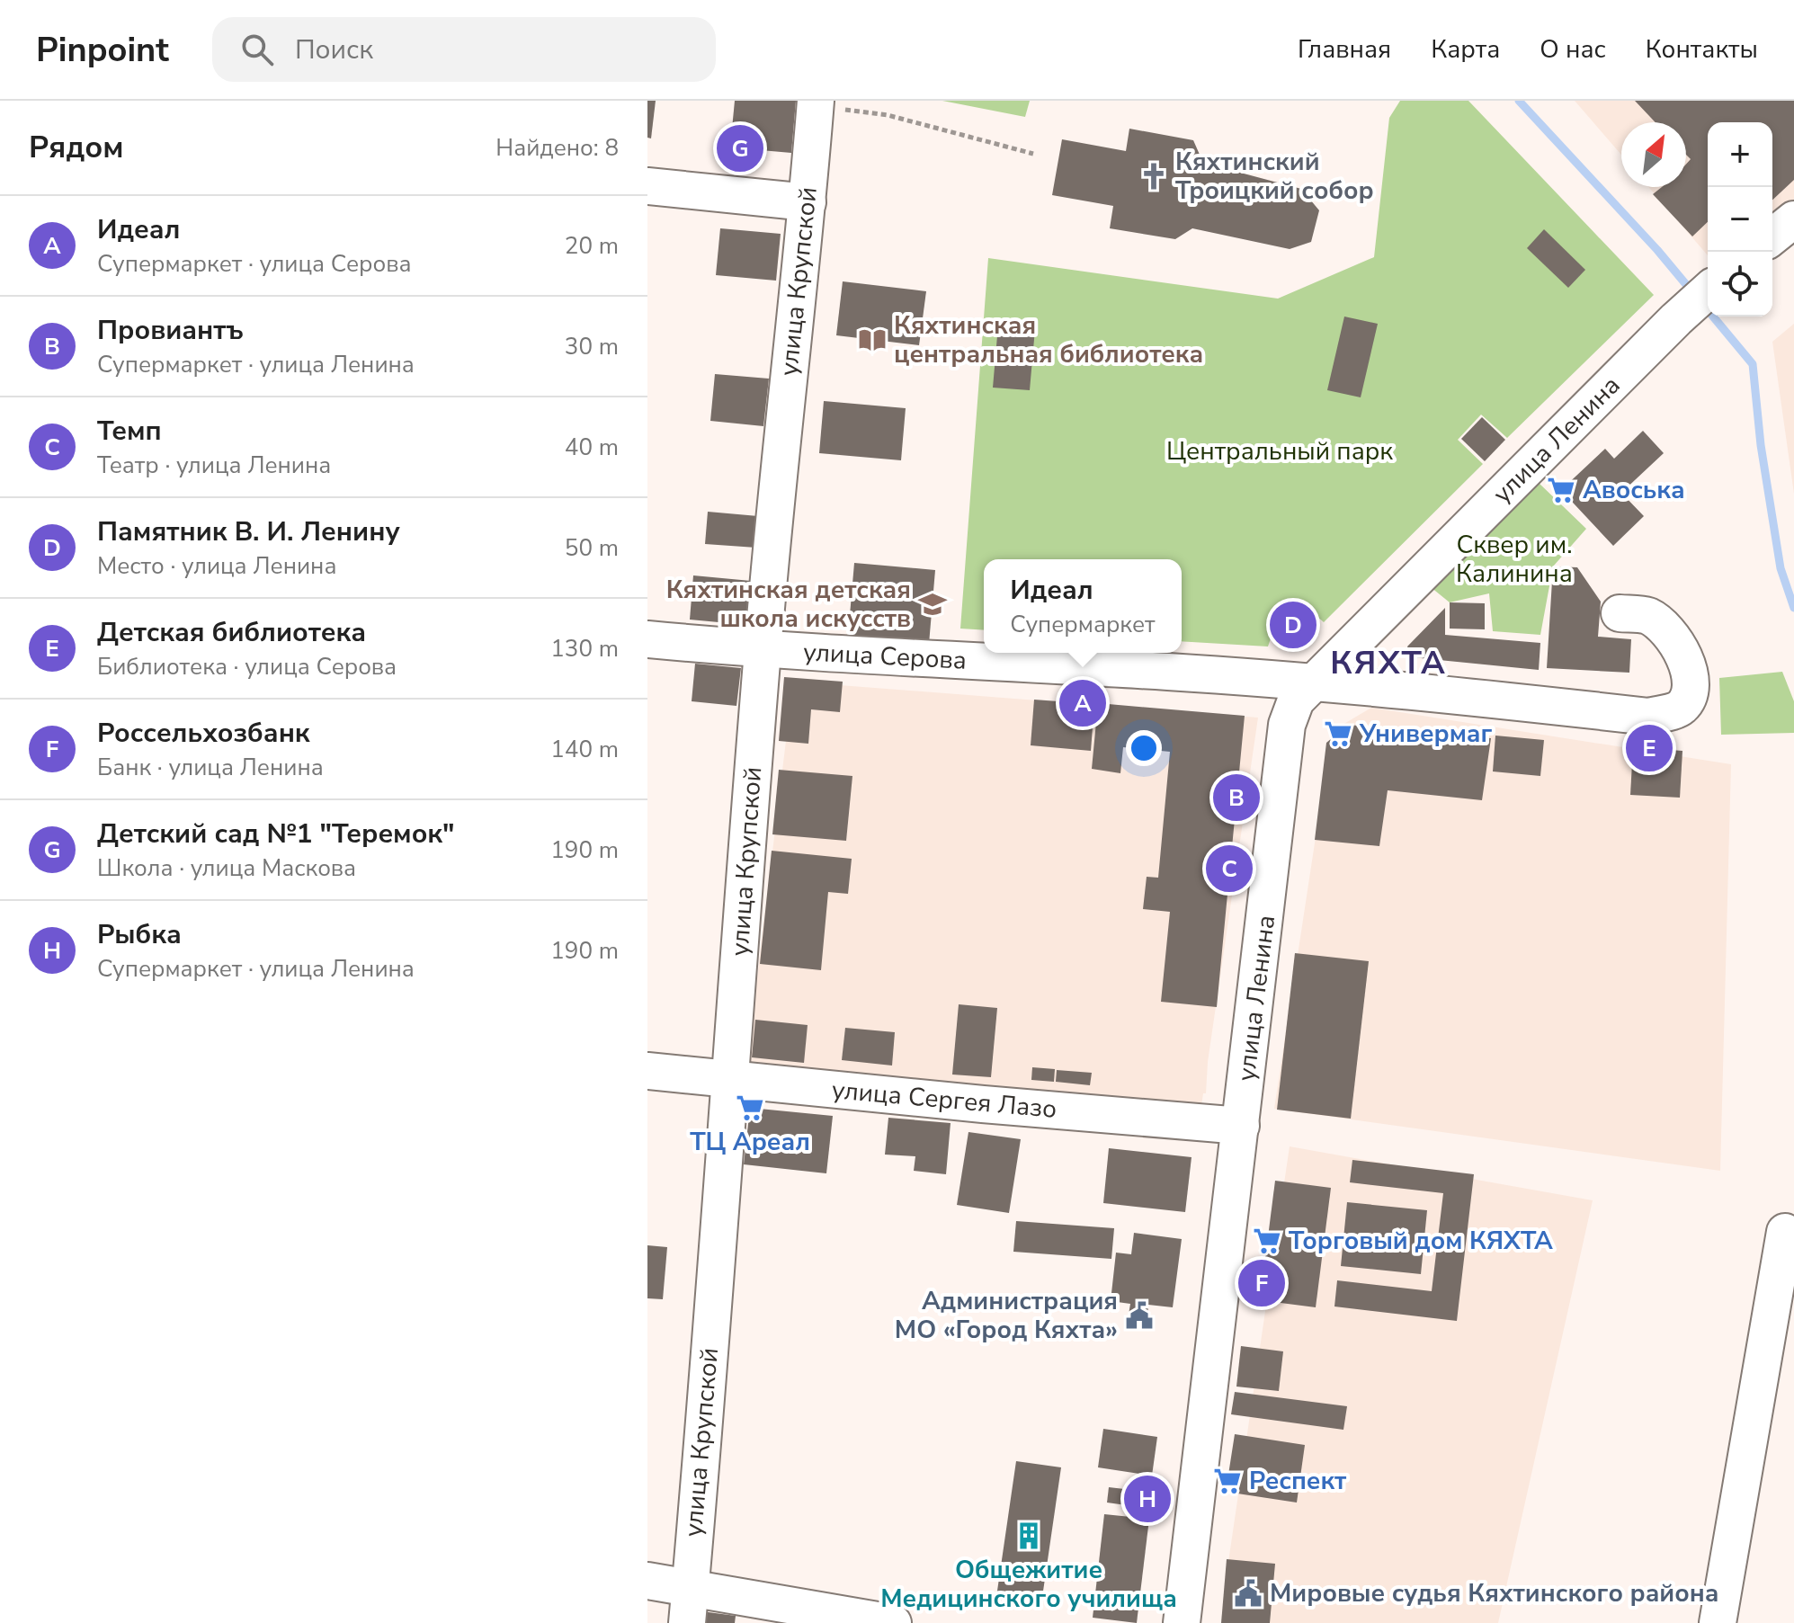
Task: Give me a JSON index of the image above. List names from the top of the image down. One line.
{"streets":{"street":["улица Крупской","улица Ленина","улица Серова","улица Сергея Лазо"]},"crossings":[["улица Крупской","улица Серова"],["улица Крупской","улица Сергея Лазо"],["улица Ленина","улица Серова"],["улица Ленина","улица Сергея Лазо"]],"districts":["КЯХТА"],"parks":["Центральный парк","Сквер им. Калинина"],"places":{"church":["Кяхтинский Троицкий собор"],"library":["Кяхтинская центральная библиотека"],"supermarket":["Авоська","Универмаг","ТЦ Ареал","Торговый дом КЯХТА","Респект"],"school or university":["Кяхтинская детская школа искусств"],"public building":["Администрация МО «Город Кяхта»","Мировые судья Кяхтинского района"],"building":["Общежитие Медицинского училища"]},"north":"top right","page":{"header":"Pinpoint","search":"Поиск","nav":["Главная","Карта","О нас","Контакты"],"heading":["Рядом","Найдено: 8"],"pins":["G","D","A","E","B","C","F","H"],"map_buttons":["+","−"],"list":[{"mark":"A","name":"Идеал","note":"Супермаркет · улица Серова","value":"20 m"},{"mark":"B","name":"Провиантъ","note":"Супермаркет · улица Ленина","value":"30 m"},{"mark":"C","name":"Темп","note":"Театр · улица Ленина","value":"40 m"},{"mark":"D","name":"Памятник В. И. Ленину","note":"Место · улица Ленина","value":"50 m"},{"mark":"E","name":"Детская библиотека","note":"Библиотека · улица Серова","value":"130 m"},{"mark":"F","name":"Россельхозбанк","note":"Банк · улица Ленина","value":"140 m"},{"mark":"G","name":"Детский сад №1 \"Теремок\"","note":"Школа · улица Маскова","value":"190 m"},{"mark":"H","name":"Рыбка","note":"Супермаркет · улица Ленина","value":"190 m"}],"popup":["Идеал","Супермаркет"]}}
